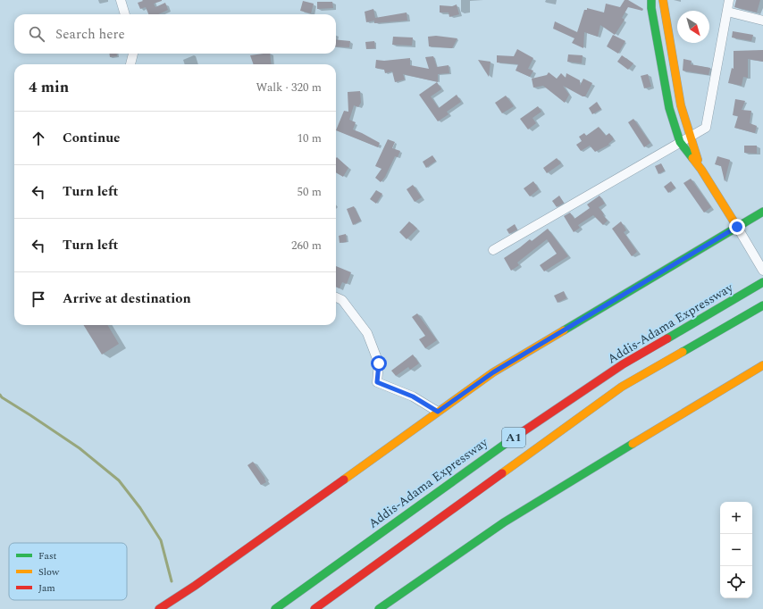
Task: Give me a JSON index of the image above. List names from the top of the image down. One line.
{"streets":{"main road":["Addis-Adama Expressway","A1"]},"legend":["Fast","Slow","Jam"],"north":"bottom right","page":{"search":"Search here","heading":["4 min","Walk · 320 m"],"list":[["Continue","10 m"],["Turn left","50 m"],["Turn left","260 m"],"Arrive at destination"],"map_buttons":["+","−"]}}
